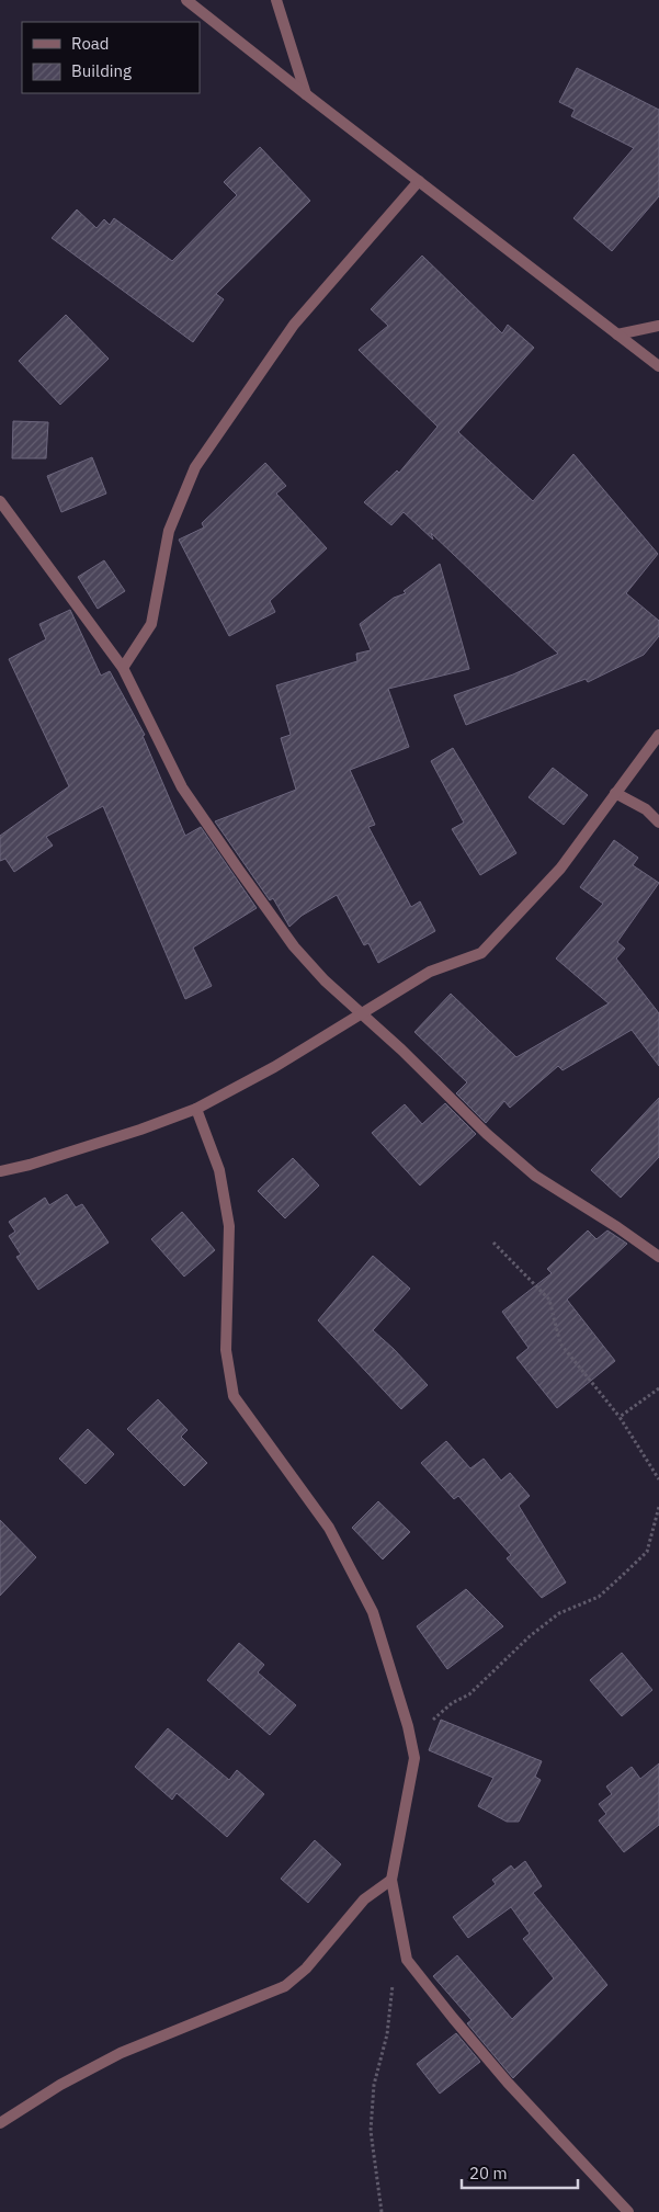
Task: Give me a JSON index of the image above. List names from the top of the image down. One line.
{"legend":["Road","Building"],"scale_bar":"20 m"}
